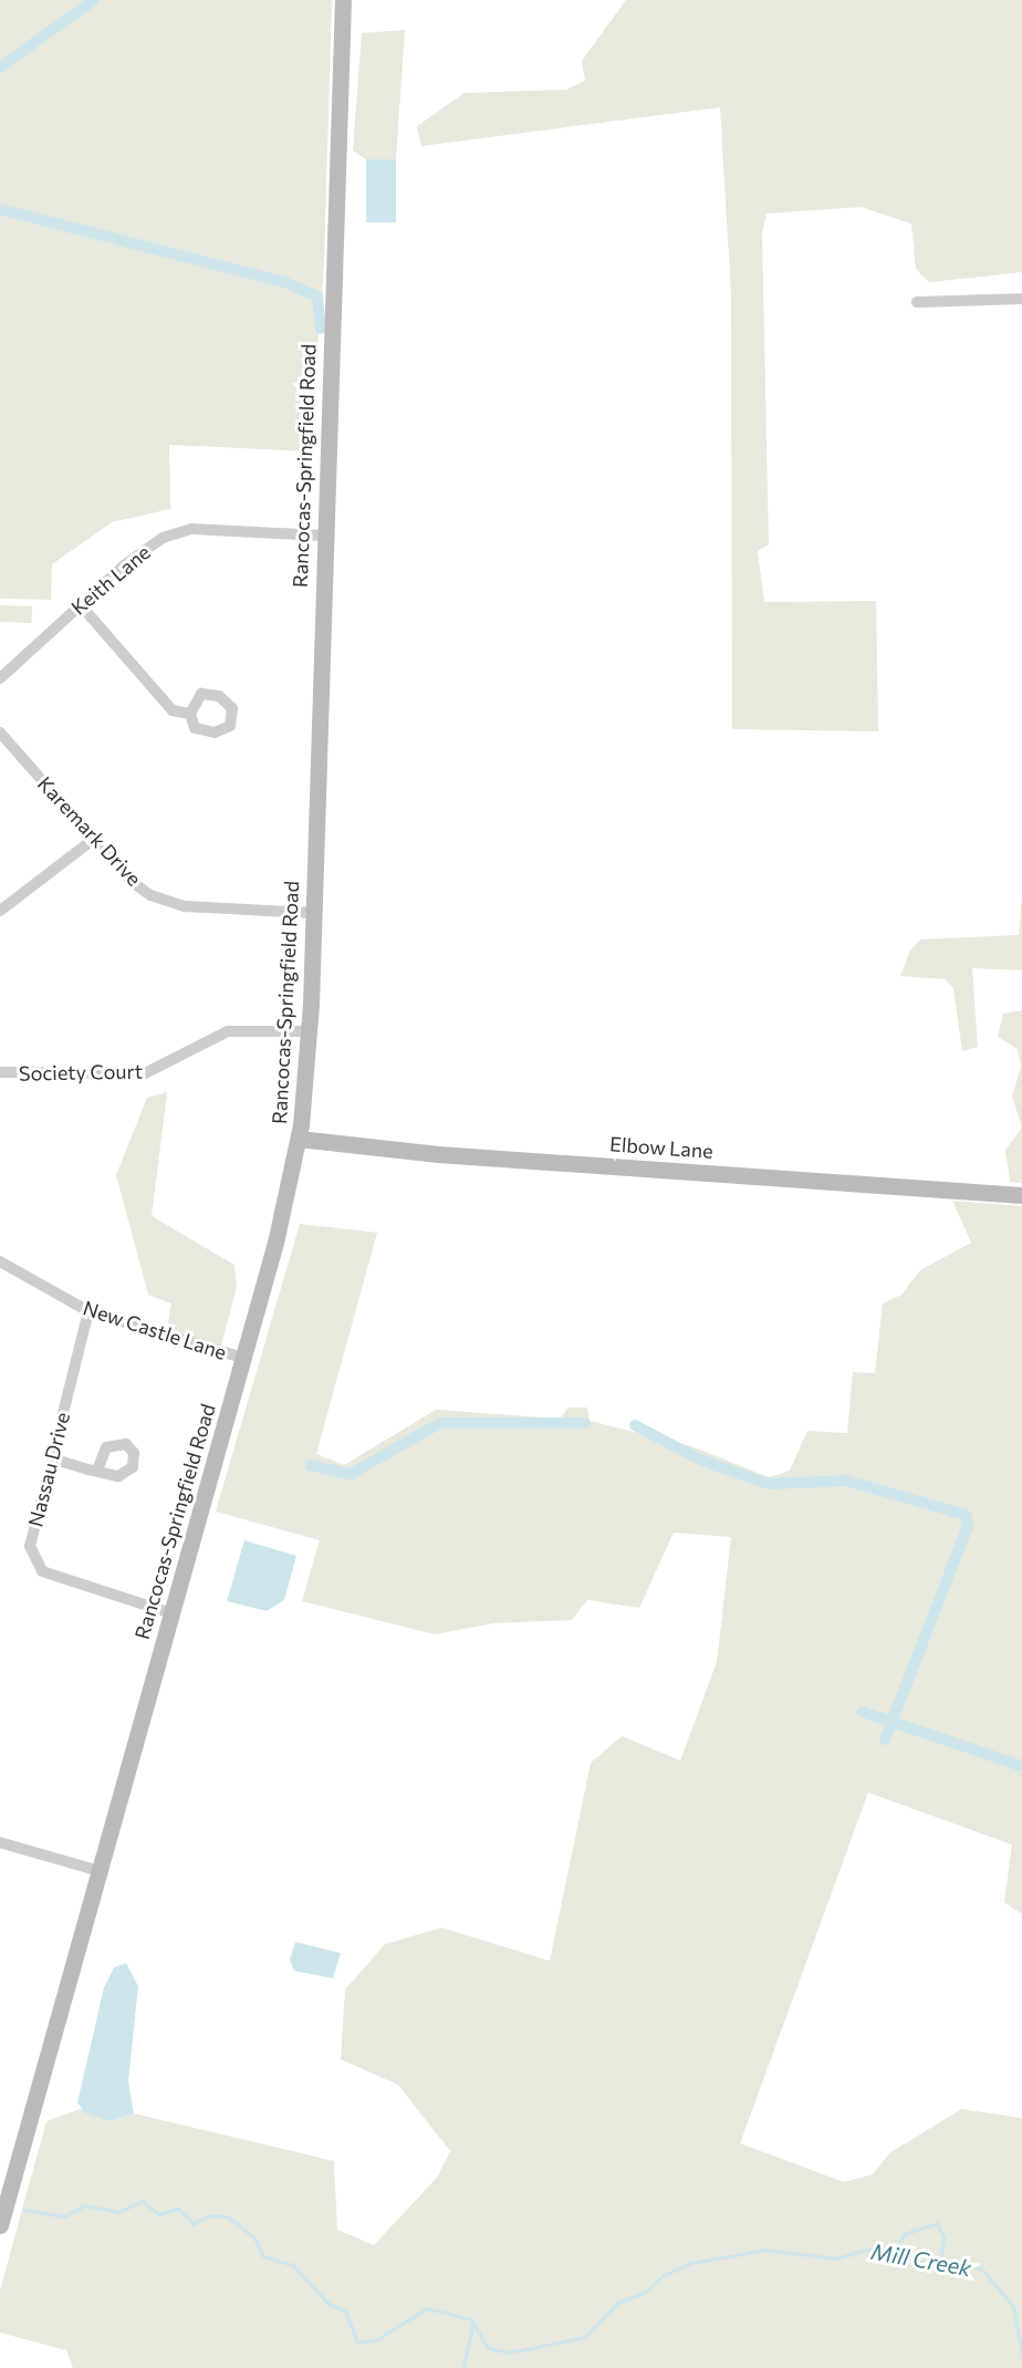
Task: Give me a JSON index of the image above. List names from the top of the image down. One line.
{"streets":{"main road":["Rancocas-Springfield Road","Elbow Lane"],"street":["Keith Lane","Karemark Drive","Society Court","New Castle Lane","Nassau Drive"]},"crossings":[["Rancocas-Springfield Road","Keith Lane"],["Rancocas-Springfield Road","Karemark Drive"],["Rancocas-Springfield Road","Society Court"],["Rancocas-Springfield Road","Elbow Lane"],["Rancocas-Springfield Road","New Castle Lane"],["Rancocas-Springfield Road","Nassau Drive"],["New Castle Lane","Nassau Drive"]],"water":["Mill Creek"]}
